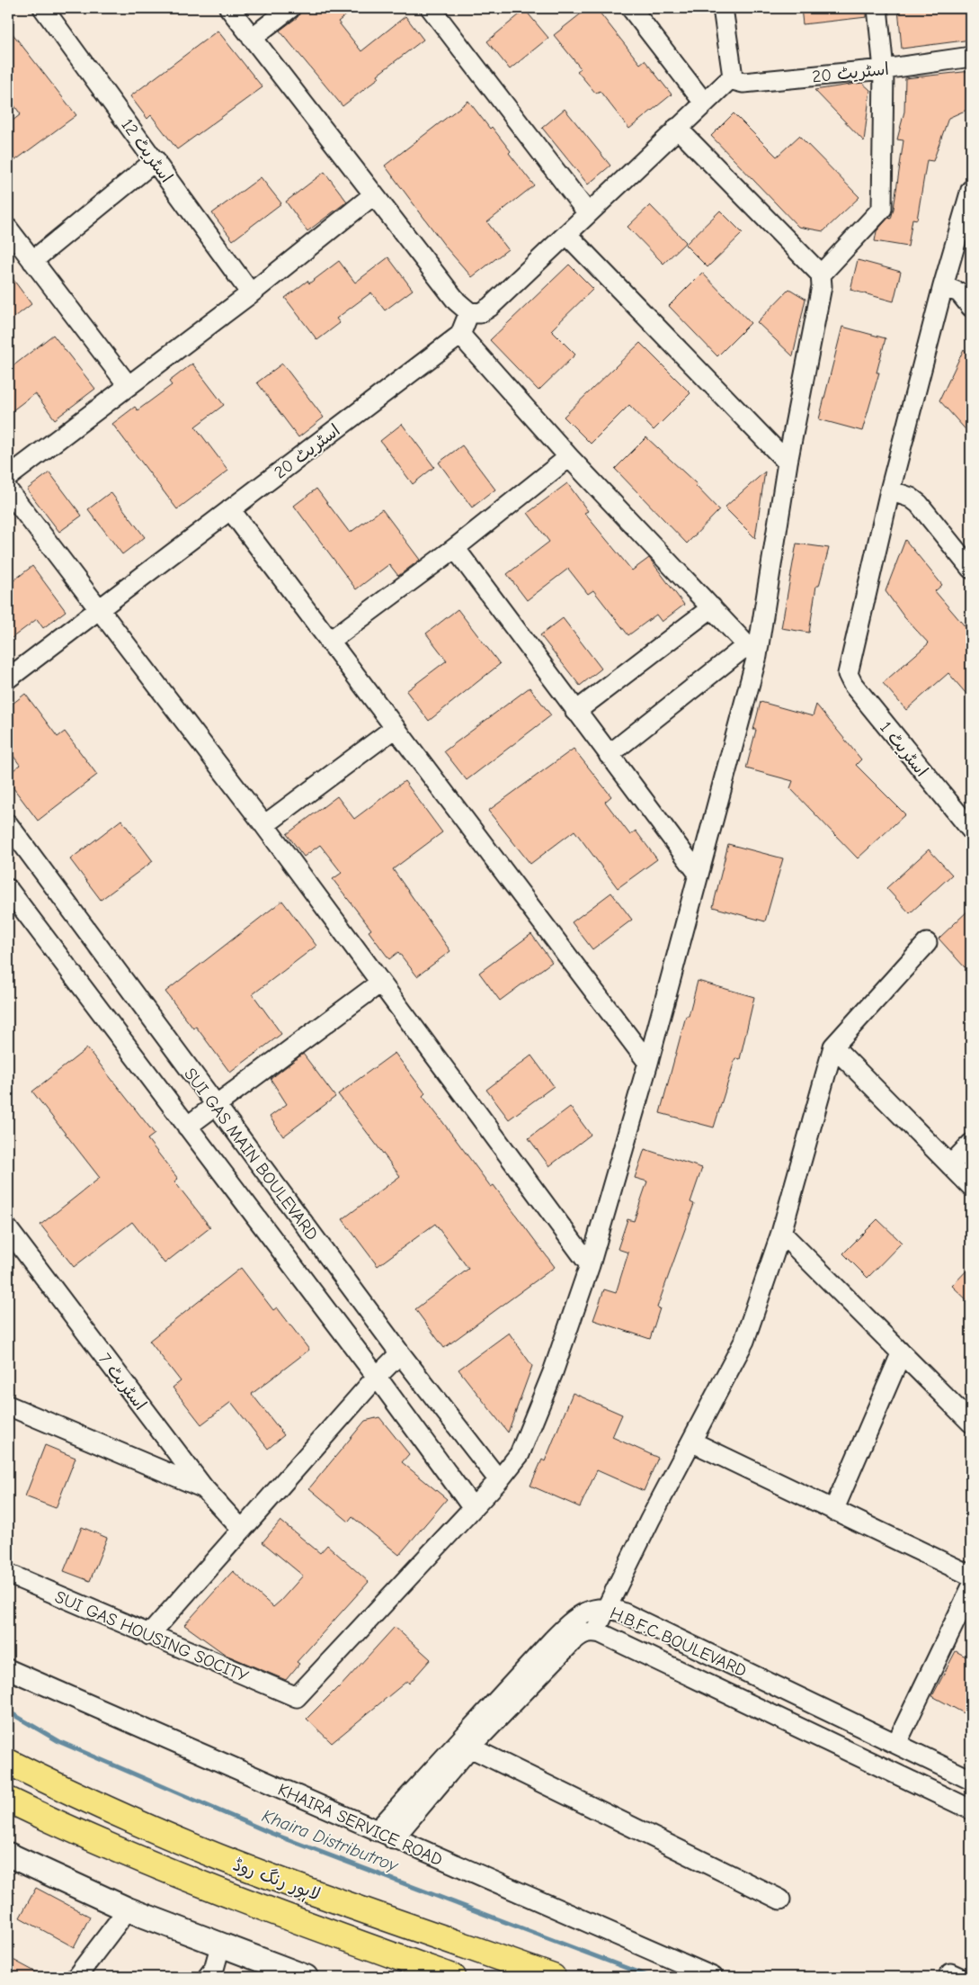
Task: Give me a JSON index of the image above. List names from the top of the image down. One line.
{"streets":{"highway":["لاہور رنگ روڈ"],"street":["اسٹریٹ 20","اسٹریٹ 12","اسٹریٹ 1","SUI GAS MAIN BOULEVARD","اسٹریٹ 7","SUI GAS HOUSING SOCITY","H.B.F.C BOULEVARD","KHAIRA SERVICE ROAD"]},"crossings":[["SUI GAS MAIN BOULEVARD","SUI GAS HOUSING SOCITY"],["H.B.F.C BOULEVARD","KHAIRA SERVICE ROAD"]],"water":["Khaira Distributroy"]}
